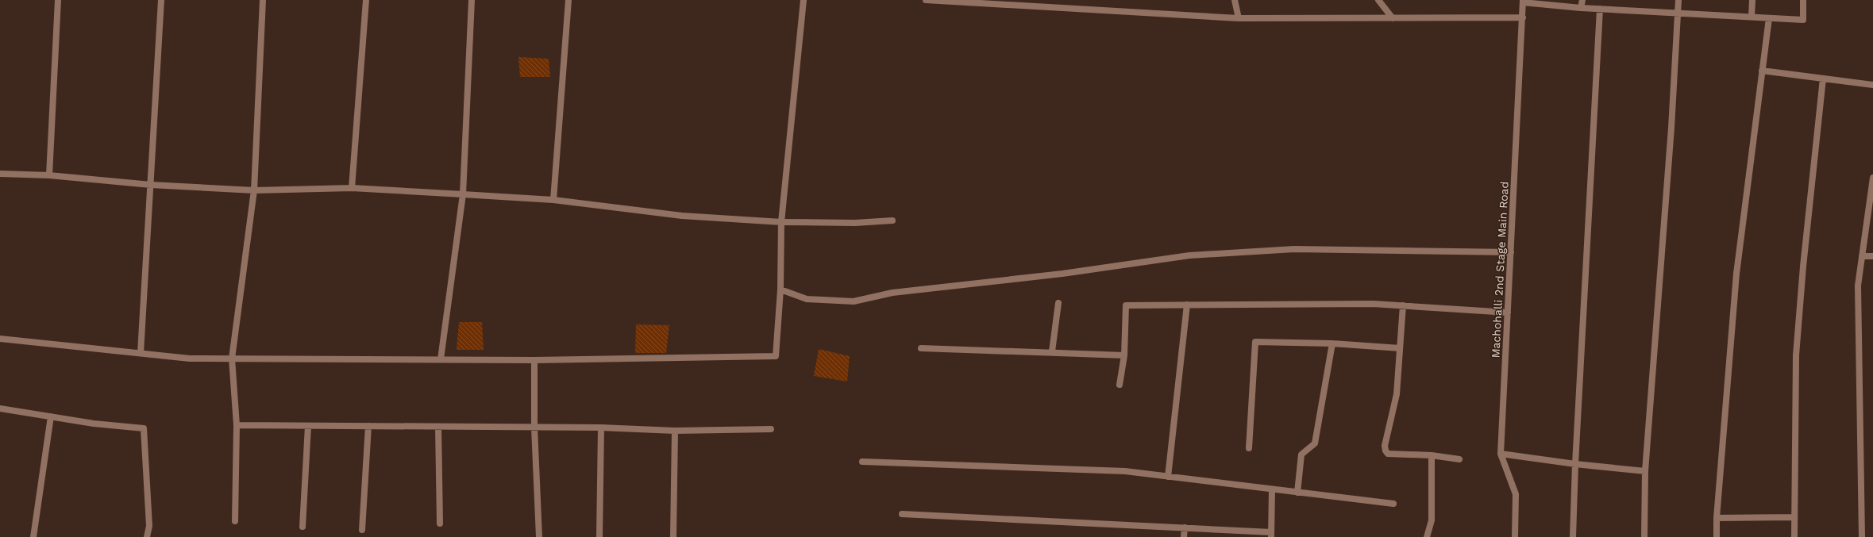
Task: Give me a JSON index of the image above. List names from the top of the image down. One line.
{"streets":{"street":["Machohalli 2nd Stage Main Road"]}}
